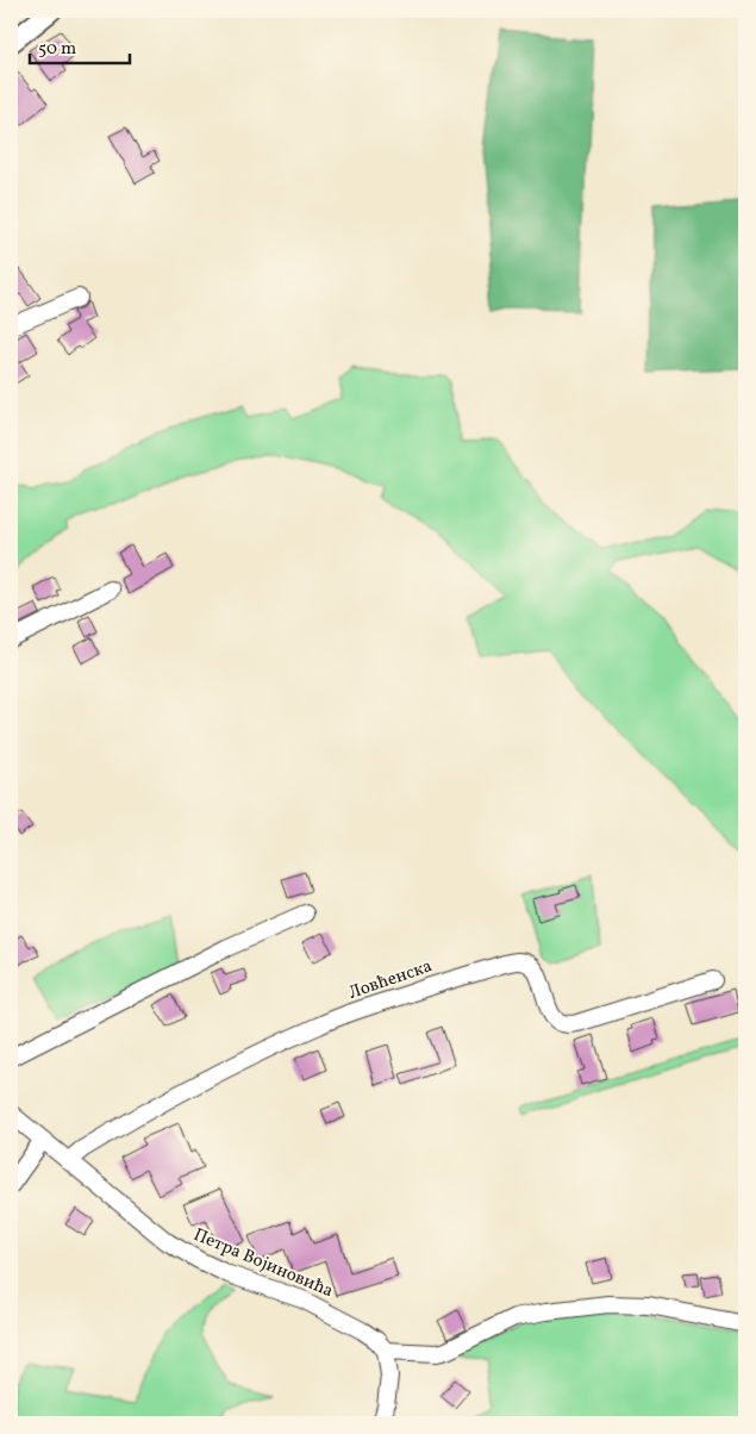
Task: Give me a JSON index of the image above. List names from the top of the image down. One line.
{"streets":{"street":["Ловћенска","Петра Војиновића"]},"crossings":[["Ловћенска","Петра Војиновића"]],"scale_bar":"50 m"}
